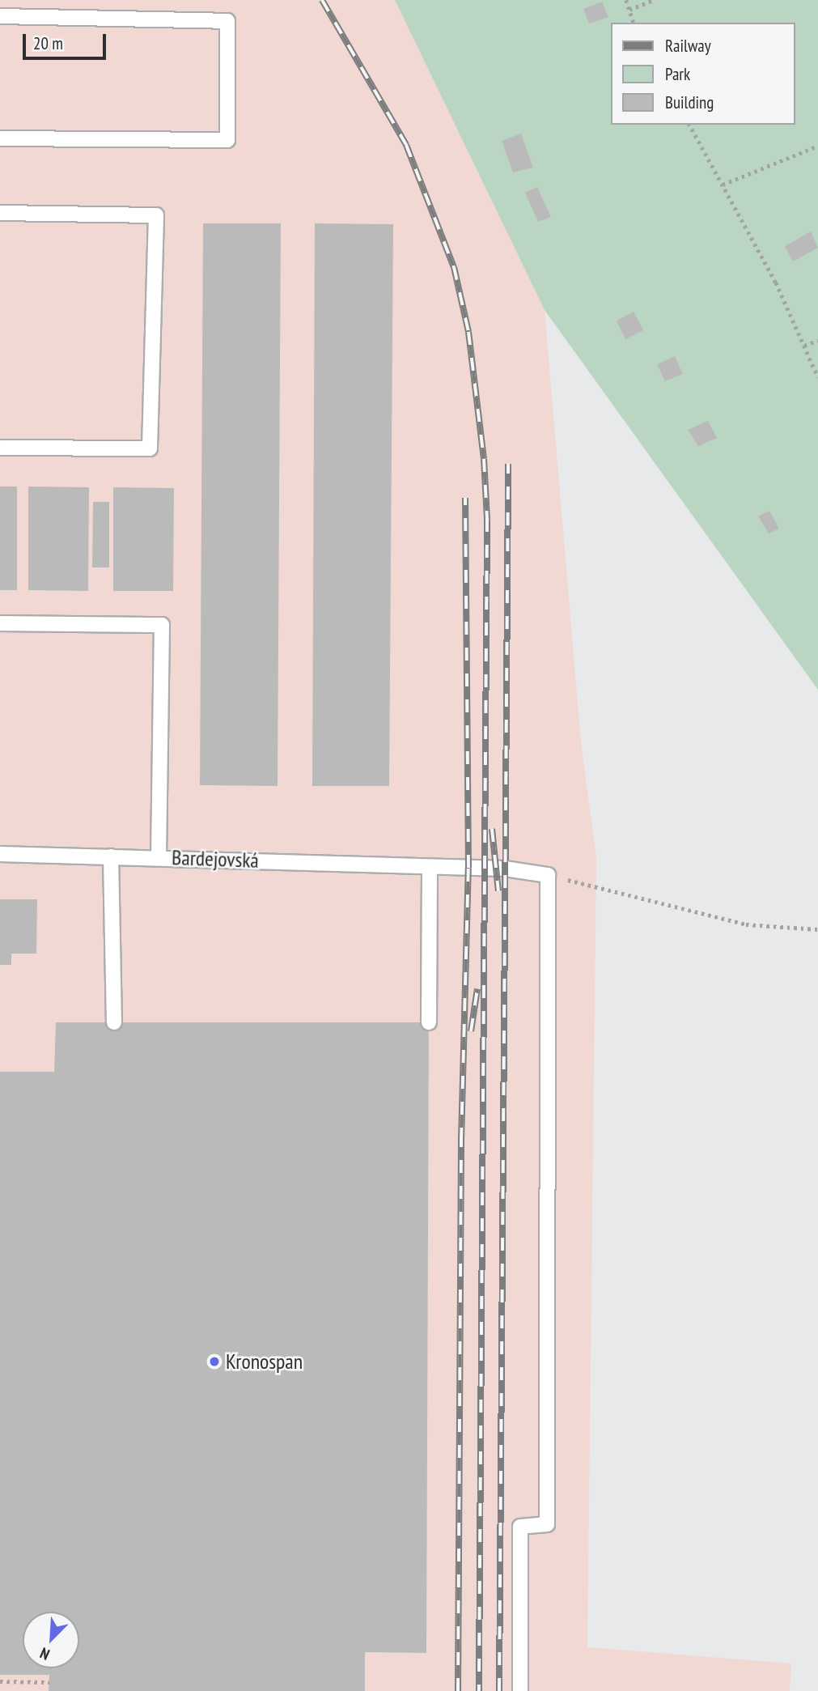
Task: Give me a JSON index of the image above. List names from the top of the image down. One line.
{"streets":{"lane":["Bardejovská"]},"places":["Kronospan"],"legend":["Railway","Park","Building"],"scale_bar":"20 m","north":"bottom left"}
